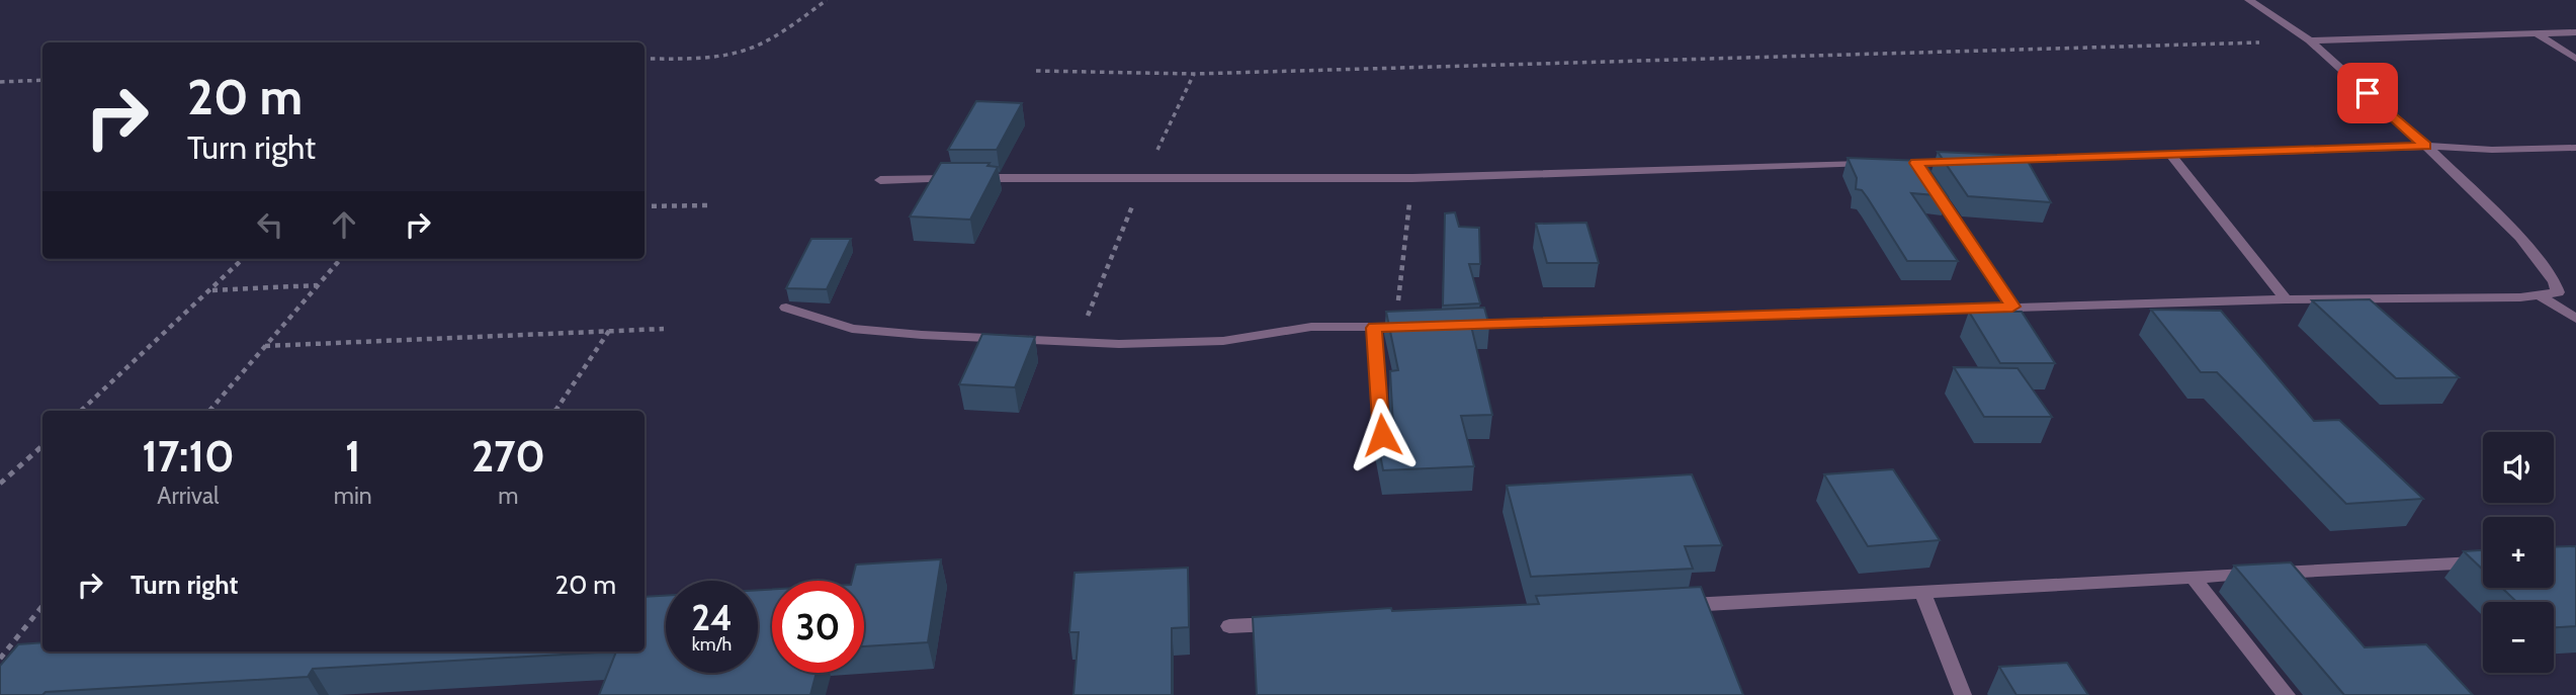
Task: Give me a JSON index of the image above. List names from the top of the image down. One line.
{"page":{"turn":["20 m","Turn right"],"eta":["17:10","Arrival","1","min","270","m"],"map_buttons":["+","−"],"list":[{"name":"Turn right","value":"20 m"}],"speed":"24 km/h","limit":"30"}}
